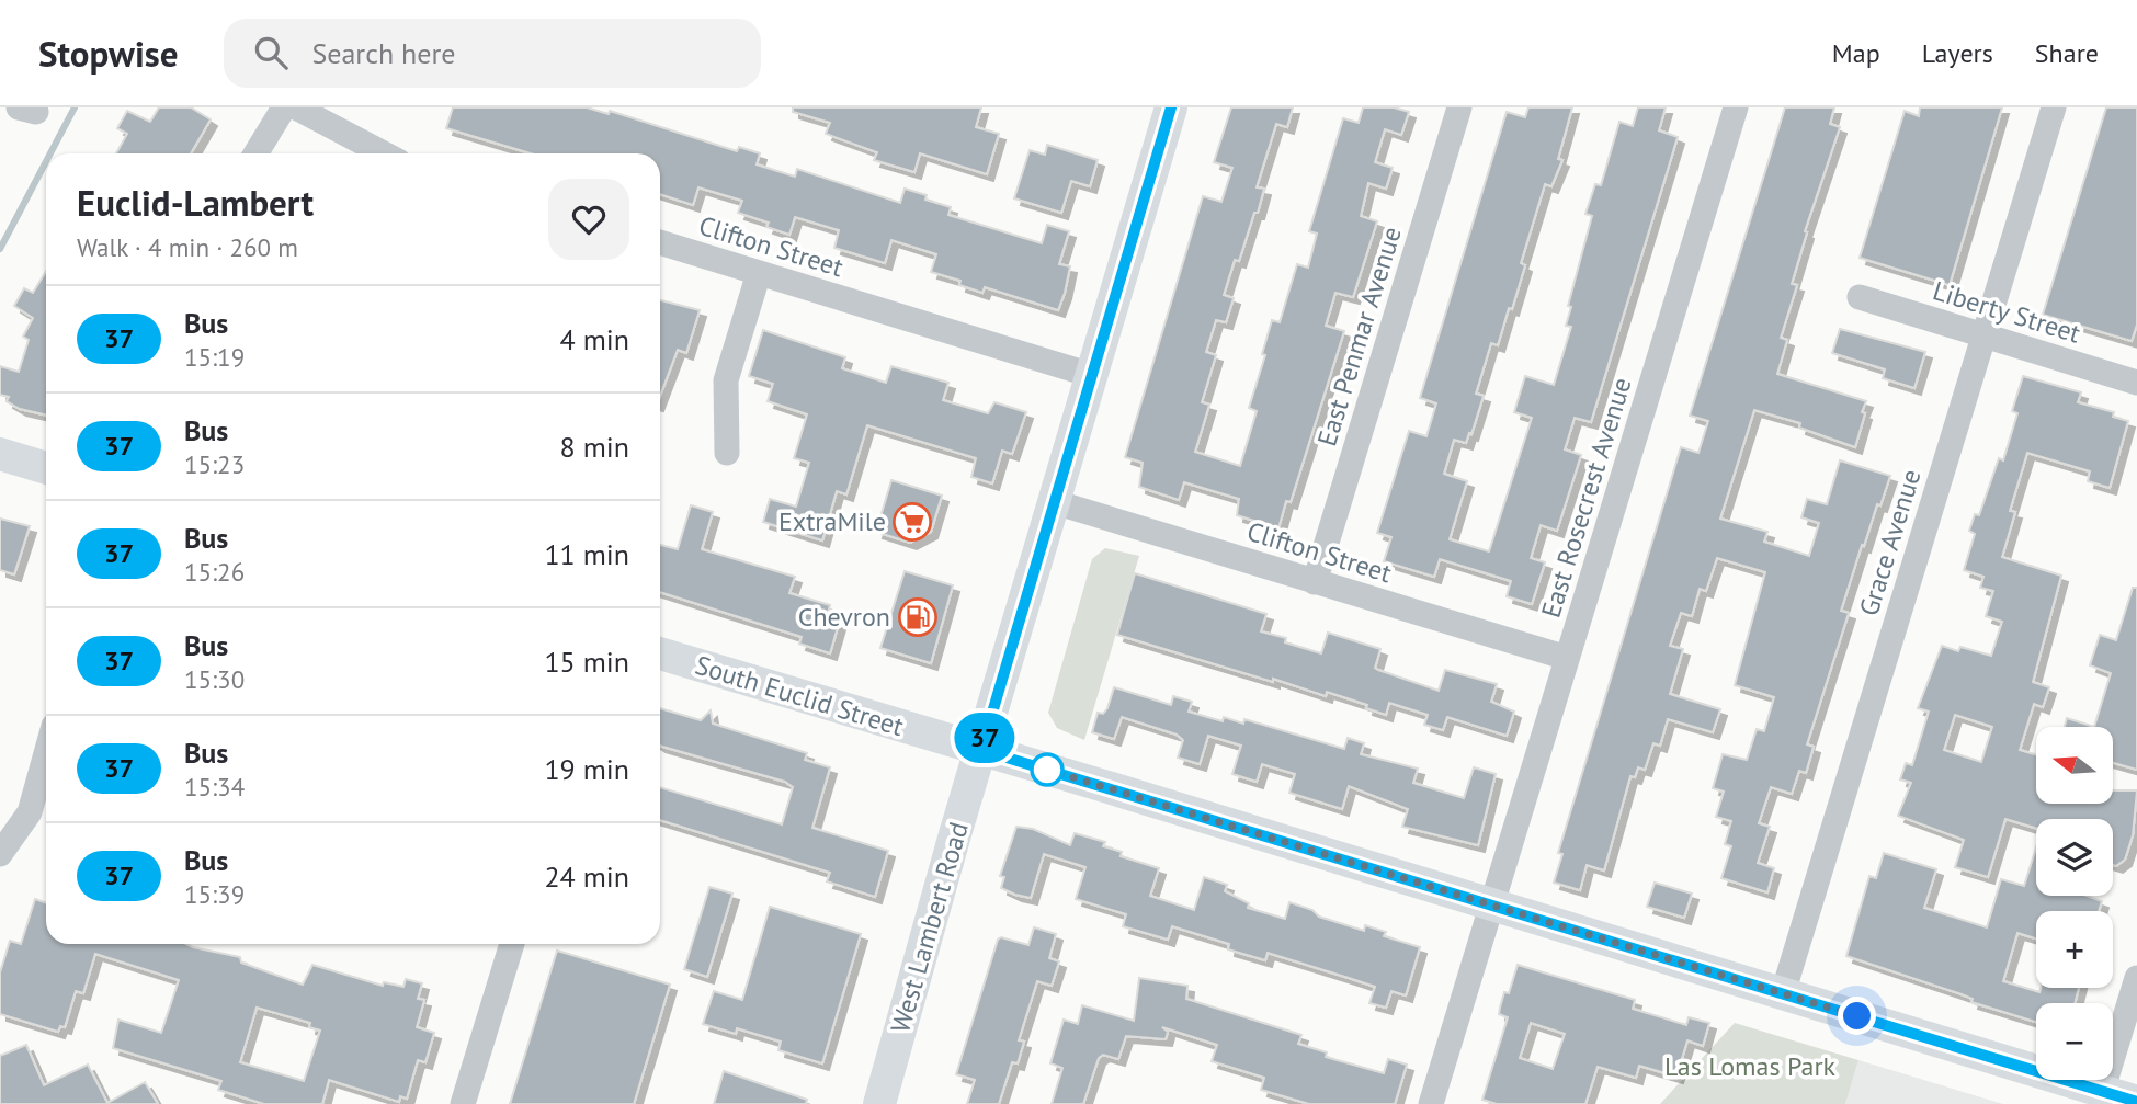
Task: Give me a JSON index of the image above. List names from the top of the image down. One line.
{"streets":{"main road":["South Euclid Street","West Lambert Road"],"street":["Clifton Street","Liberty Street","East Penmar Avenue","East Rosecrest Avenue","Grace Avenue"]},"crossings":[["Clifton Street","East Penmar Avenue"],["Clifton Street","East Rosecrest Avenue"],["Clifton Street","West Lambert Road"],["Liberty Street","Grace Avenue"],["East Rosecrest Avenue","South Euclid Street"],["Grace Avenue","South Euclid Street"],["South Euclid Street","West Lambert Road"]],"parks":["Las Lomas Park"],"places":{"supermarket":["ExtraMile"],"fuel station":["Chevron"]},"lines":["bus line 37"],"north":"left","page":{"header":"Stopwise","search":"Search here","nav":["Map","Layers","Share"],"on_map":"37","heading":["Euclid-Lambert","Walk · 4 min · 260 m"],"list":[{"mark":"37","name":"Bus","note":"15:19","value":"4 min"},{"mark":"37","name":"Bus","note":"15:23","value":"8 min"},{"mark":"37","name":"Bus","note":"15:26","value":"11 min"},{"mark":"37","name":"Bus","note":"15:30","value":"15 min"},{"mark":"37","name":"Bus","note":"15:34","value":"19 min"},{"mark":"37","name":"Bus","note":"15:39","value":"24 min"}],"map_buttons":["+","−"]}}
